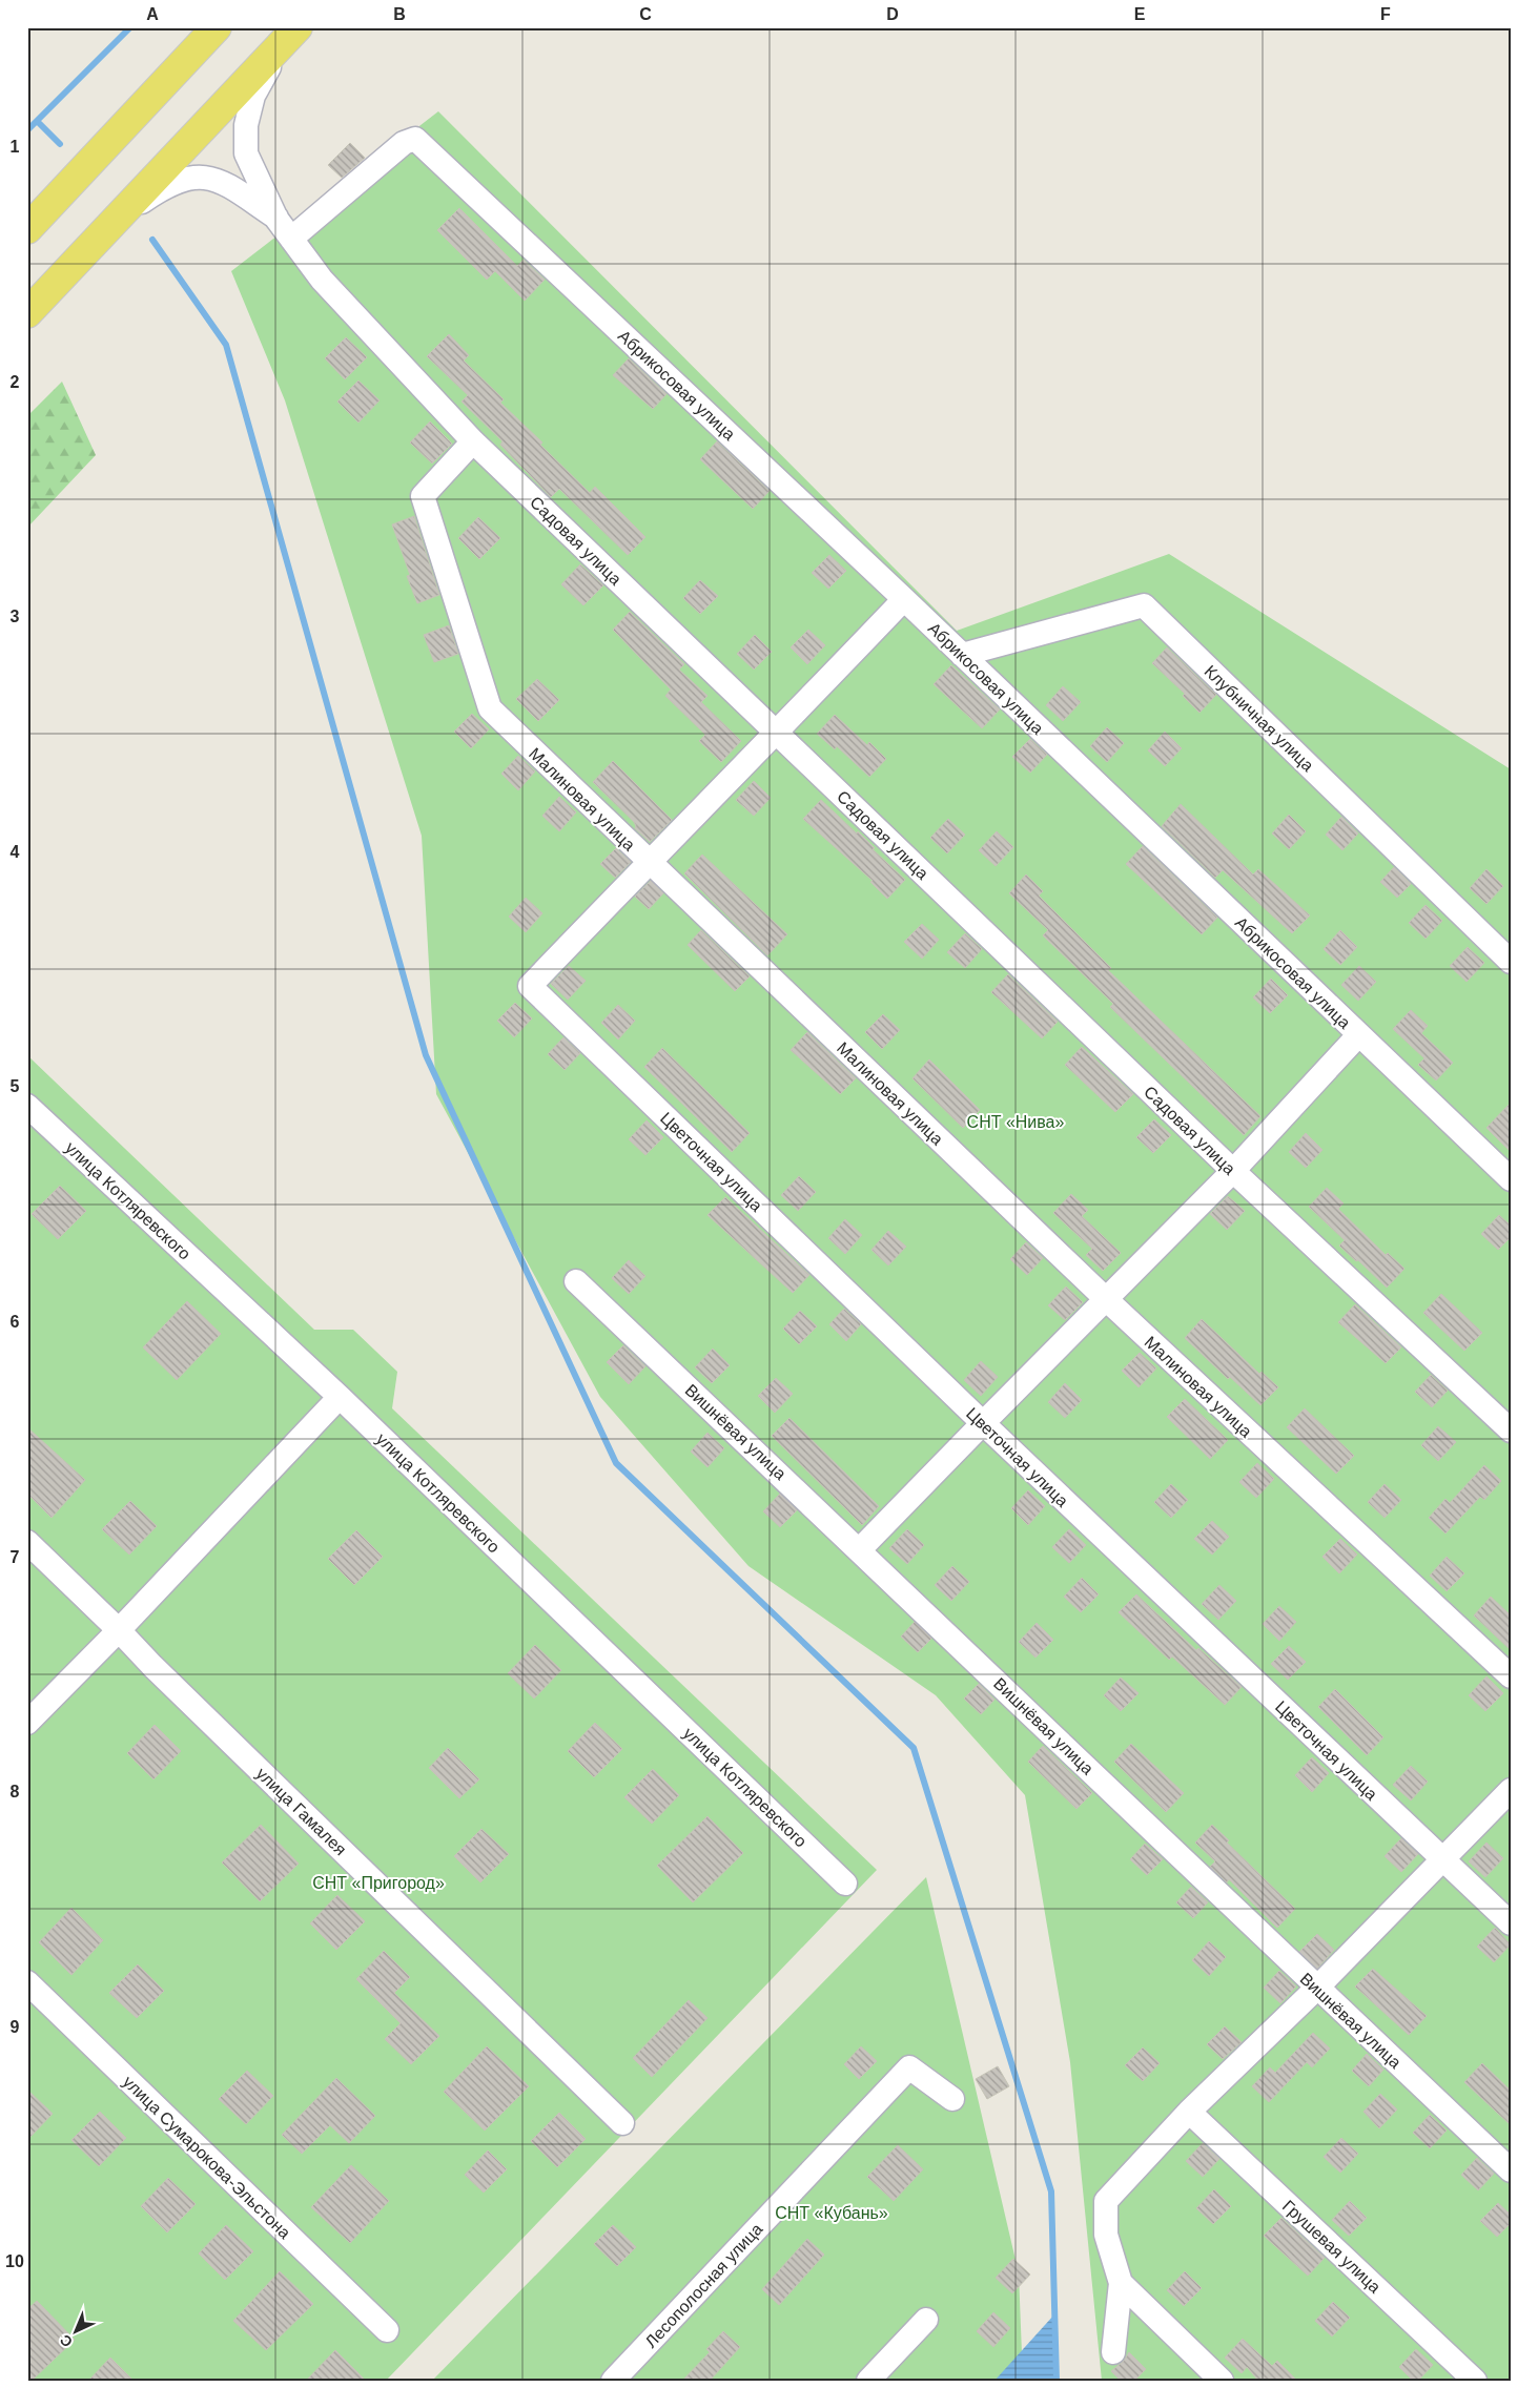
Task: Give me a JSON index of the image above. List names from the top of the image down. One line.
{"streets":{"street":["Абрикосовая улица","Садовая улица","Клубничная улица","Малиновая улица","Цветочная улица","улица Котляревского","Вишнёвая улица","улица Гамалея","улица Сумарокова-Эльстона","Грушевая улица","Лесополосная улица"]},"crossings":[["Абрикосовая улица","Садовая улица"],["Абрикосовая улица","Клубничная улица"],["Садовая улица","Малиновая улица"],["Малиновая улица","Цветочная улица"]],"parks":["СНТ «Нива»","СНТ «Пригород»","СНТ «Кубань»"],"north":"bottom left","grid":{"columns":["A","B","C","D","E","F"],"rows":["1","2","3","4","5","6","7","8","9","10"]}}
